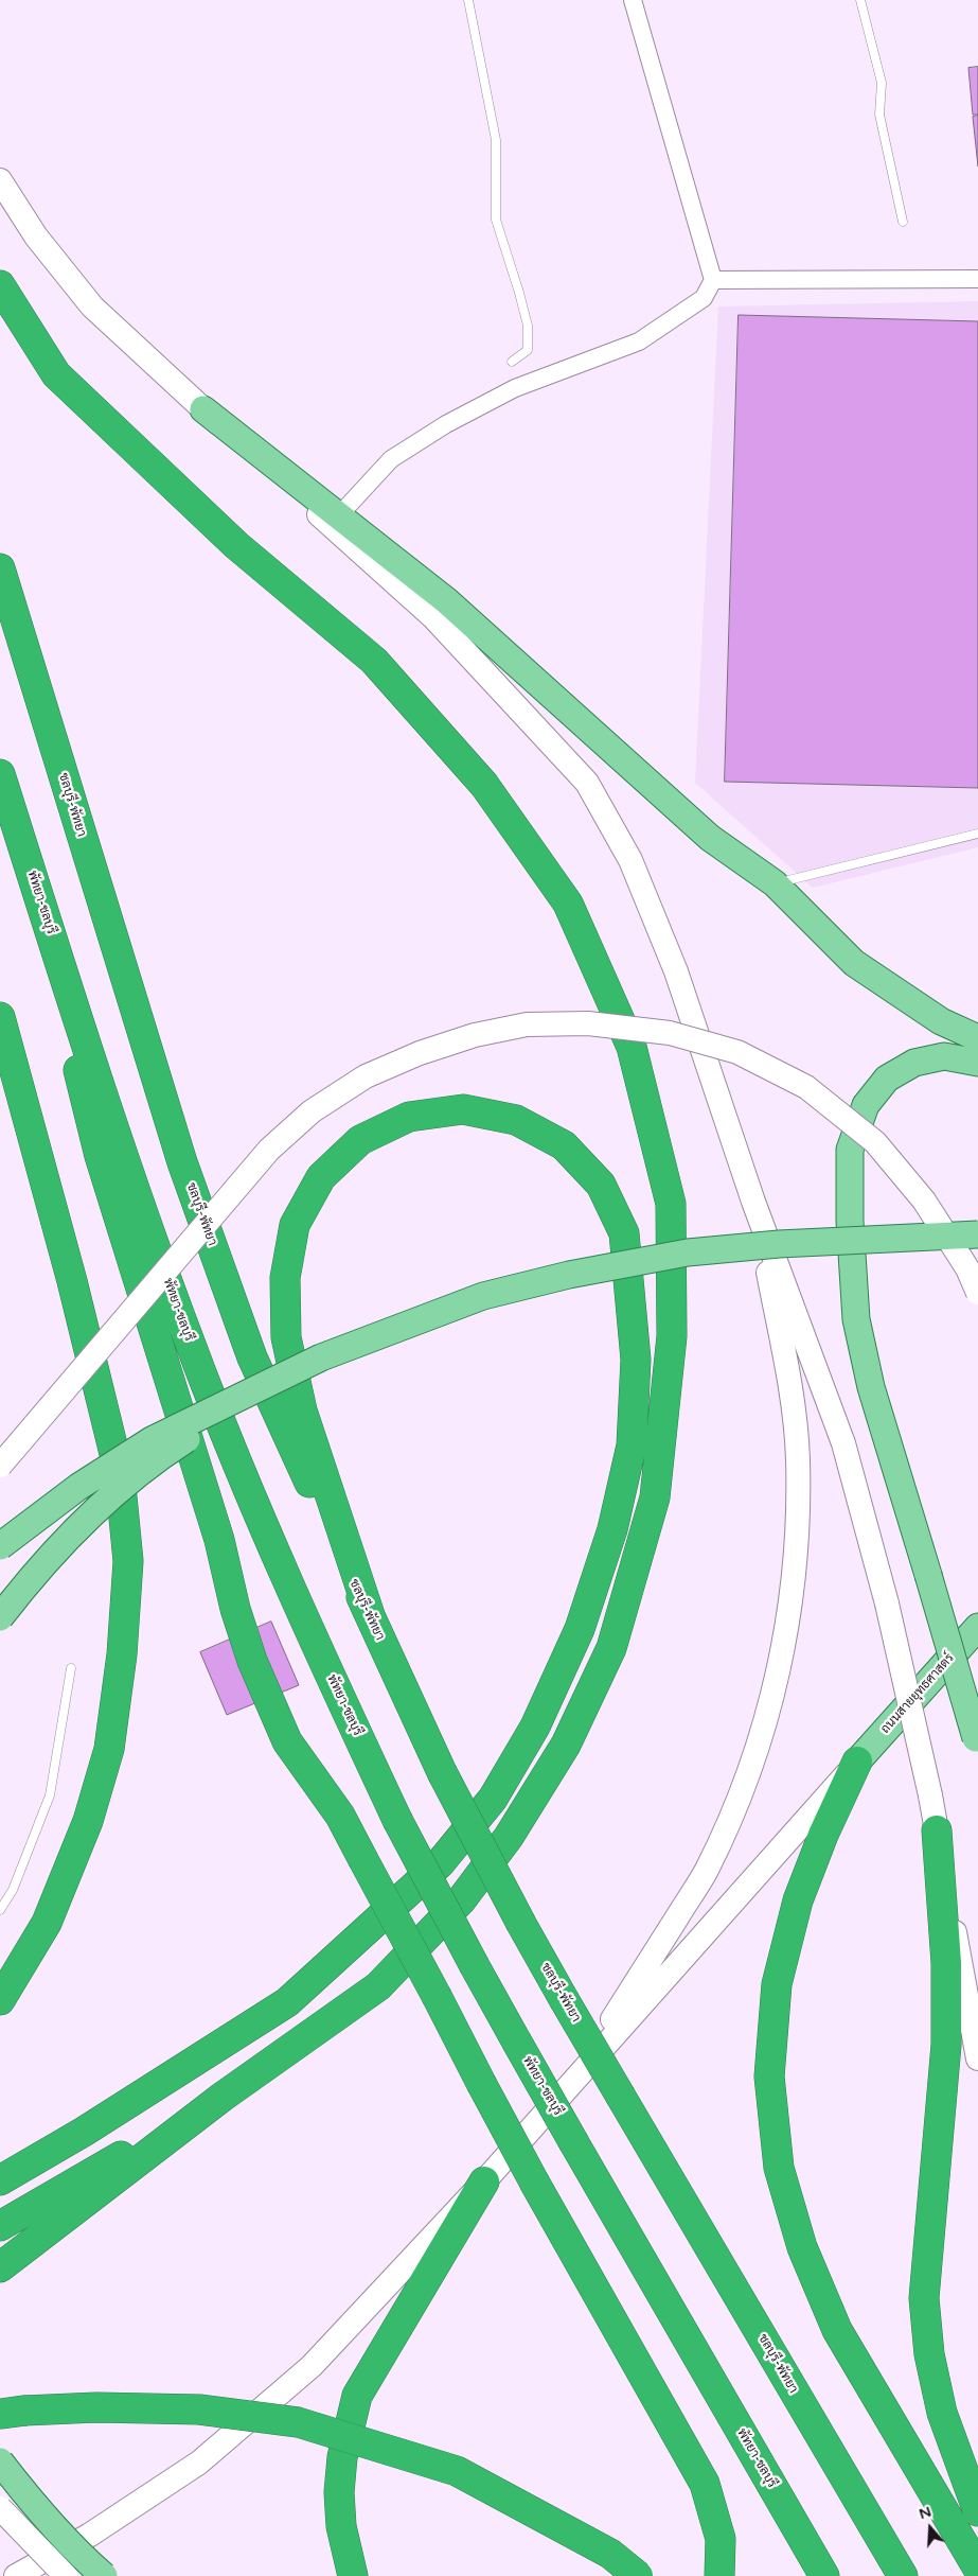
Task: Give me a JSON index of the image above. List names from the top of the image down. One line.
{"streets":{"highway":["ชลบุรี-พัทยา","พัทยา-ชลบุรี"],"main road":["ถนนสายยุทธศาสตร์"]},"north":"top"}
